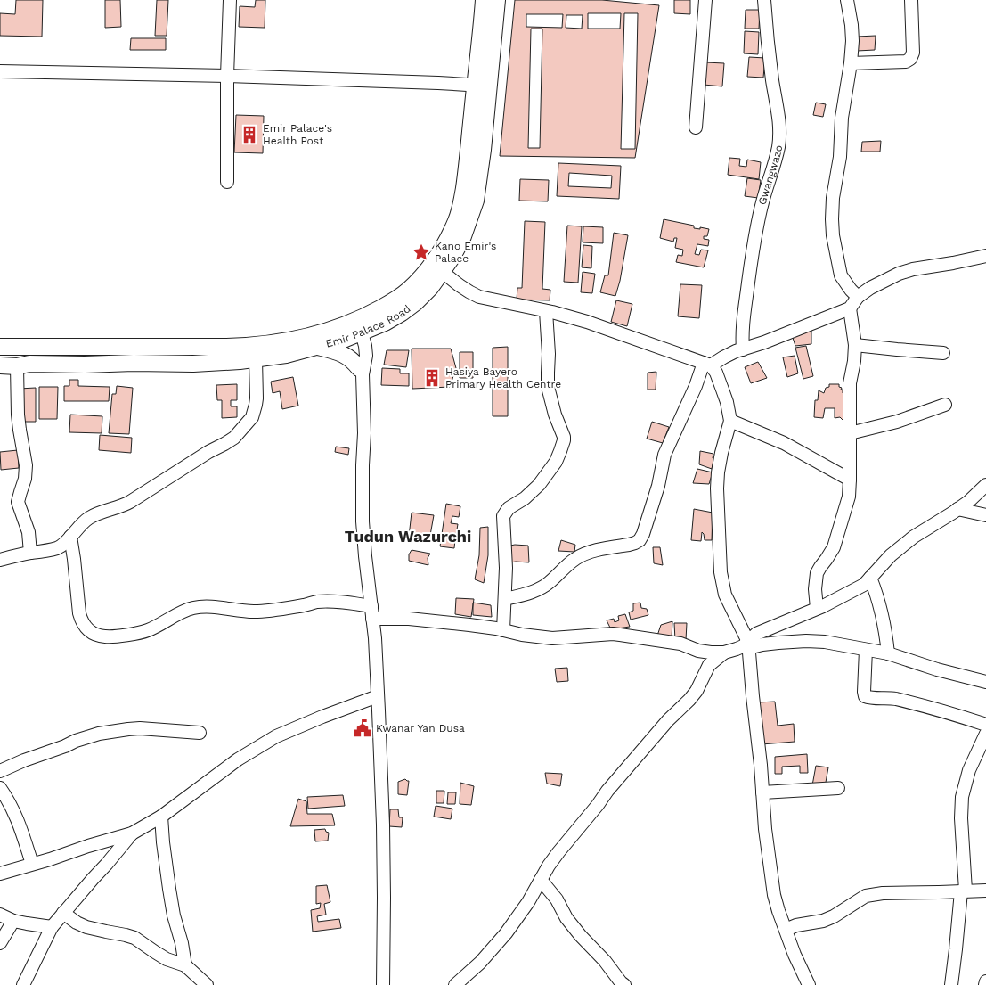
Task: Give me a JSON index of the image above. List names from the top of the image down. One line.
{"streets":{"main road":["Emir Palace Road"],"street":["Gwangwazo"]},"districts":["Tudun Wazurchi"],"places":{"building":["Emir Palace's Health Post","Hasiya Bayero Primary Health Centre"],"place":["Kano Emir's Palace"],"public building":["Kwanar Yan Dusa"]}}
